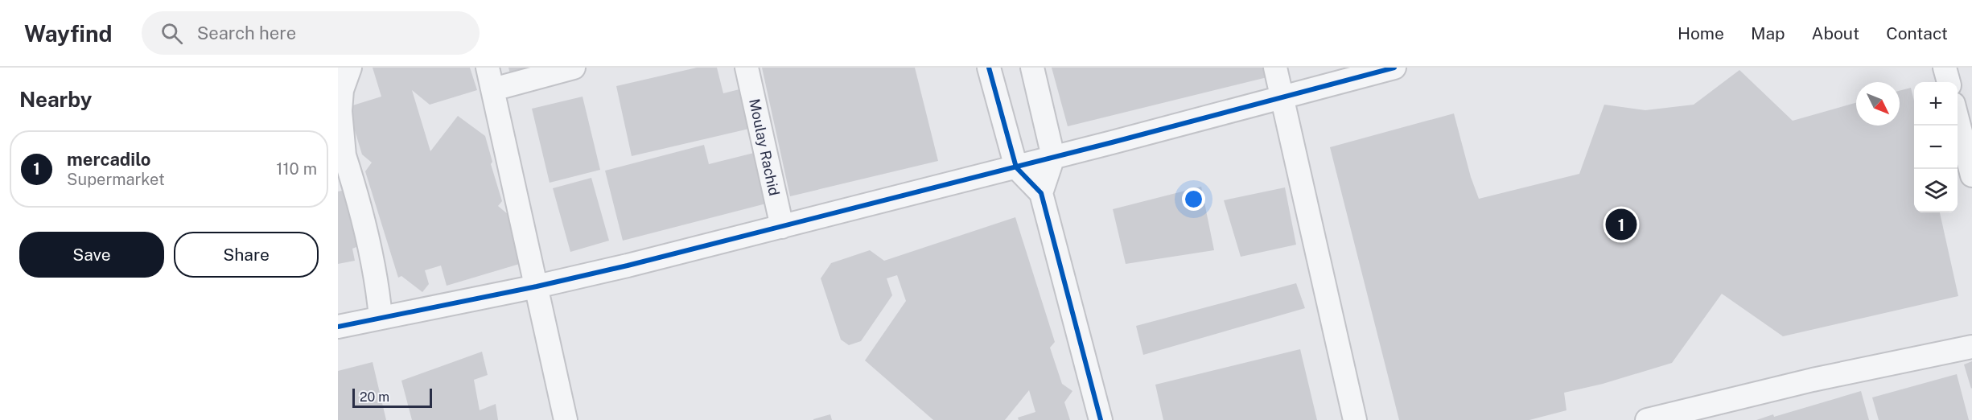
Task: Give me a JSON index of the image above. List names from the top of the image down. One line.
{"streets":{"street":["Moulay Rachid"]},"scale_bar":"20 m","north":"bottom right","page":{"header":"Wayfind","search":"Search here","nav":["Home","Map","About","Contact"],"heading":"Nearby","map_buttons":["+","−"],"list":[{"mark":"1","name":"mercadilo","note":"Supermarket","value":"110 m"}],"pins":"1","buttons":["Save","Share"],"scale":"20 m"}}
